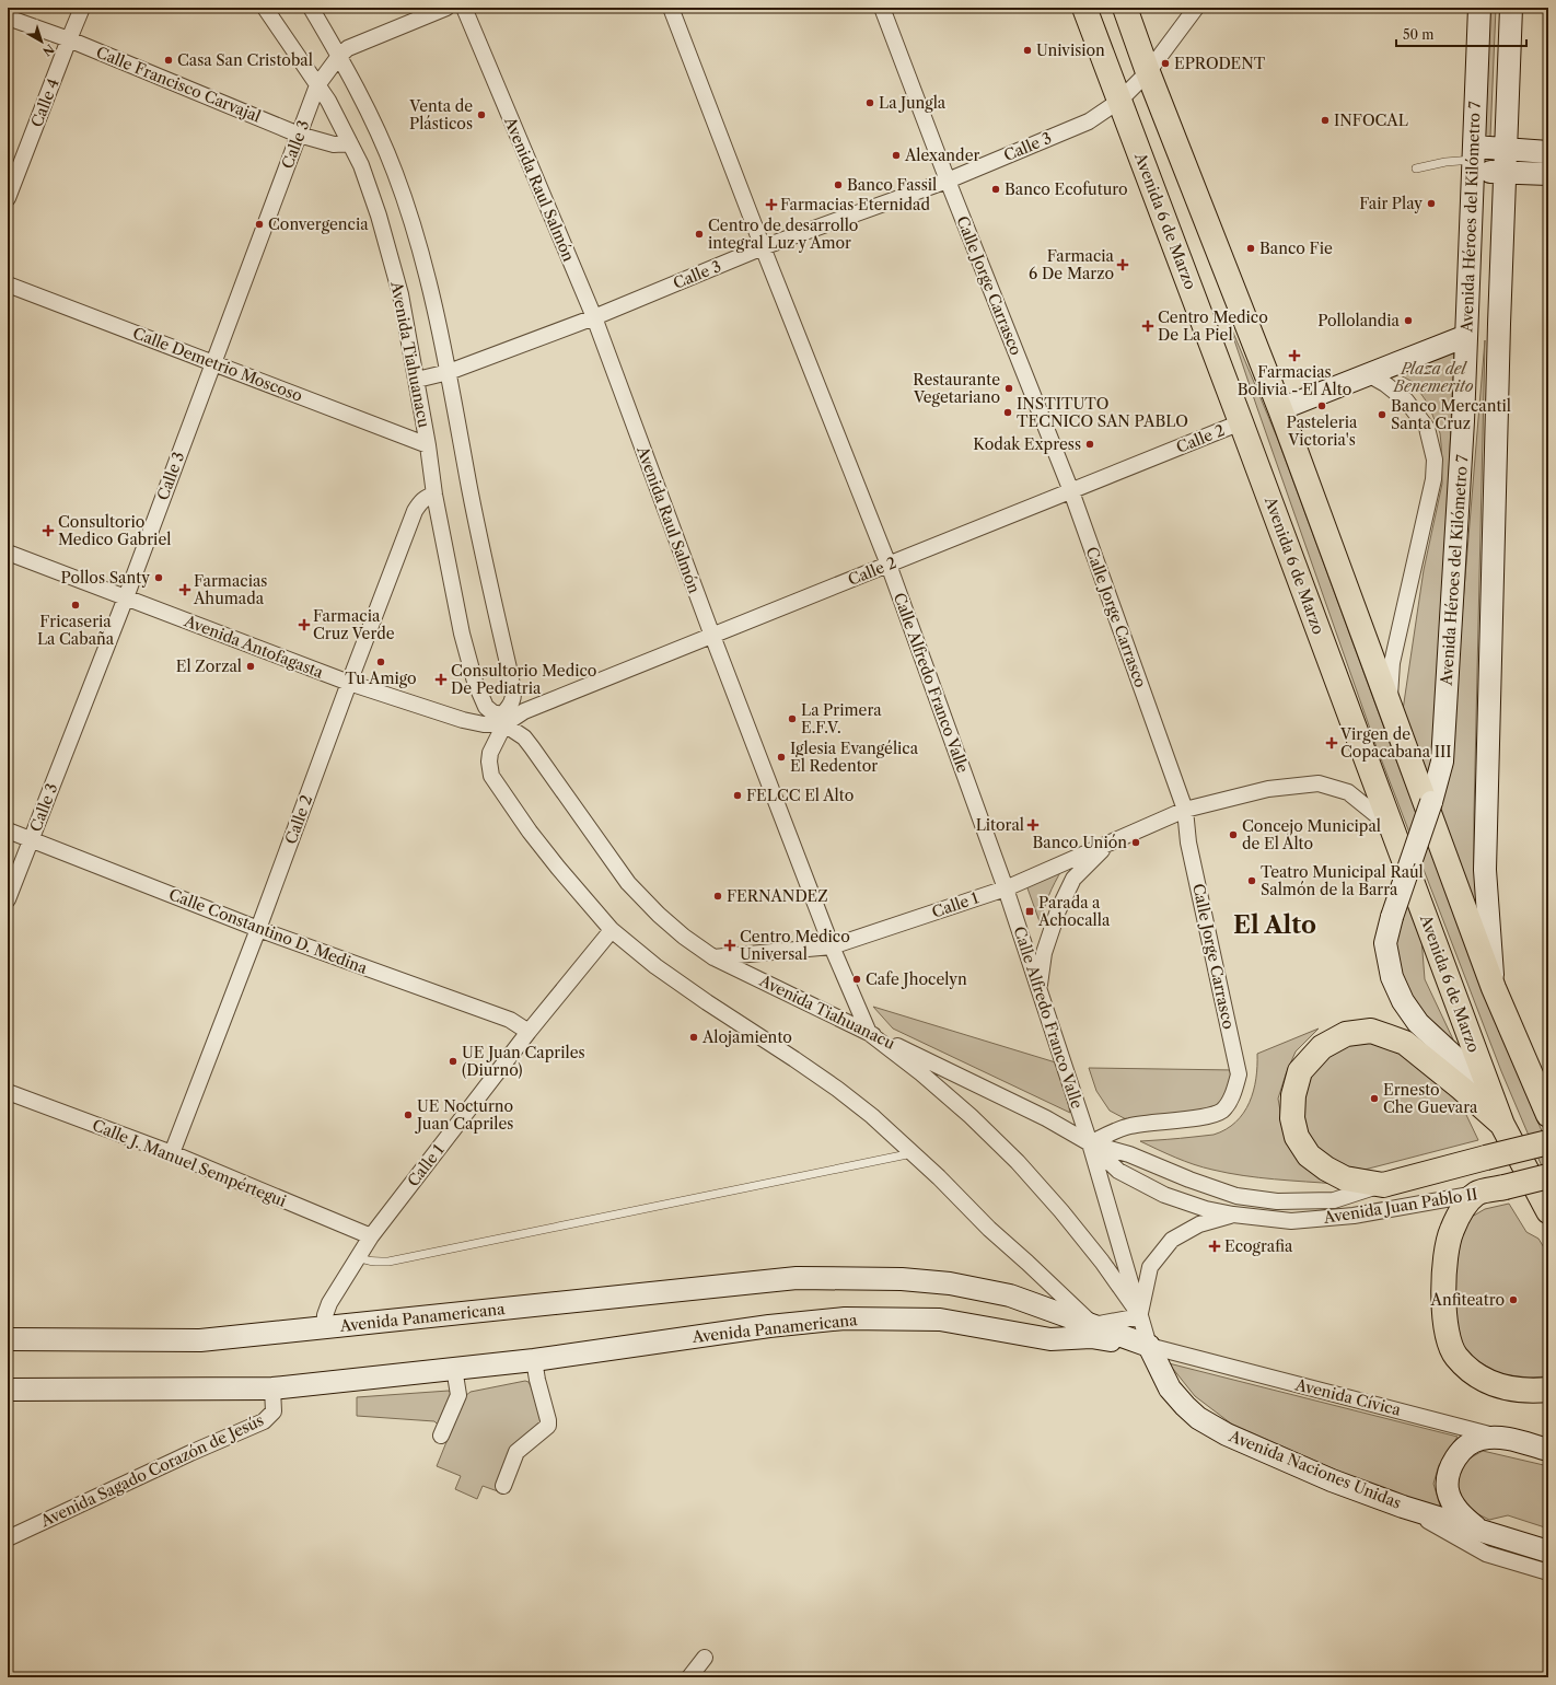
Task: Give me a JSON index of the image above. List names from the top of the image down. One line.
{"streets":{"highway":["Avenida 6 de Marzo","Avenida Juan Pablo II"],"street":["Calle Francisco Carvajal","Calle 4","Calle 3","Avenida Raul Salmón","Avenida Héroes del Kilómetro 7","Calle Jorge Carrasco","Avenida Tiahuanacu","Calle Demetrio Moscoso","Calle 2","Avenida Antofagasta","Calle Alfredo Franco Valle","Calle 1","Calle Constantino D. Medina","Calle J. Manuel Sempértegui","Avenida Panamericana","Avenida Cívica","Avenida Naciones Unidas","Avenida Sagado Corazón de Jesús"]},"crossings":[["Calle Francisco Carvajal","Calle 4"],["Calle Francisco Carvajal","Calle 3"],["Calle Francisco Carvajal","Avenida Tiahuanacu"],["Calle 3","Avenida Raul Salmón"],["Calle 3","Avenida 6 de Marzo"],["Calle 3","Calle Jorge Carrasco"],["Calle 3","Avenida Tiahuanacu"],["Calle 3","Calle Demetrio Moscoso"],["Calle 3","Avenida Antofagasta"],["Calle 3","Calle Alfredo Franco Valle"],["Calle 3","Calle Constantino D. Medina"],["Avenida Raul Salmón","Avenida Tiahuanacu"],["Avenida Raul Salmón","Calle 2"],["Avenida Raul Salmón","Calle 1"],["Avenida Raul Salmón","Avenida Naciones Unidas"],["Avenida Héroes del Kilómetro 7","Avenida 6 de Marzo"],["Avenida 6 de Marzo","Calle 2"],["Avenida 6 de Marzo","Calle 1"],["Calle Jorge Carrasco","Avenida Tiahuanacu"],["Calle Jorge Carrasco","Calle 2"],["Calle Jorge Carrasco","Calle Alfredo Franco Valle"],["Calle Jorge Carrasco","Calle 1"],["Calle Jorge Carrasco","Avenida Juan Pablo II"],["Calle Jorge Carrasco","Avenida Naciones Unidas"],["Avenida Tiahuanacu","Calle Demetrio Moscoso"],["Avenida Tiahuanacu","Calle 2"],["Avenida Tiahuanacu","Avenida Antofagasta"],["Avenida Tiahuanacu","Calle Alfredo Franco Valle"],["Avenida Tiahuanacu","Calle 1"],["Avenida Tiahuanacu","Avenida Juan Pablo II"],["Avenida Tiahuanacu","Avenida Naciones Unidas"],["Calle 2","Avenida Antofagasta"],["Calle 2","Calle Alfredo Franco Valle"],["Calle 2","Calle Constantino D. Medina"],["Calle 2","Calle J. Manuel Sempértegui"],["Calle Alfredo Franco Valle","Calle 1"],["Calle Alfredo Franco Valle","Avenida Juan Pablo II"],["Calle Alfredo Franco Valle","Avenida Naciones Unidas"],["Calle 1","Calle Constantino D. Medina"],["Calle 1","Calle J. Manuel Sempértegui"],["Calle 1","Avenida Panamericana"],["Avenida Juan Pablo II","Avenida Naciones Unidas"],["Avenida Panamericana","Avenida Cívica"],["Avenida Panamericana","Avenida Naciones Unidas"],["Avenida Panamericana","Avenida Sagado Corazón de Jesús"],["Avenida Cívica","Avenida Naciones Unidas"]],"districts":["El Alto"],"parks":["Plaza del Benemerito"],"places":{"other":["Univision","Casa San Cristobal","EPRODENT","La Jungla","Venta de Plásticos","INFOCAL","Alexander","Banco Fassil","Banco Ecofuturo","Fair Play","Convergencia","Centro de desarrollo integral Luz y Amor","Banco Fie","Pollolandia","Restaurante Vegetariano","Pasteleria Victoria's","INSTITUTO TECNICO SAN PABLO","Banco Mercantil Santa Cruz","Kodak Express","Pollos Santy","Fricaseria La Cabaña","Tu Amigo","El Zorzal","La Primera E.F.V.","Iglesia Evangélica El Redentor","FELCC El Alto","Concejo Municipal de El Alto","Banco Unión","Teatro Municipal Raúl Salmón de la Barra","FERNANDEZ","Cafe Jhocelyn","Alojamiento","UE Juan Capriles (Diurno)","Ernesto Che Guevara","UE Nocturno Juan Capriles","Anfiteatro"],"health":["Farmacias Eternidad","Farmacia 6 De Marzo","Centro Medico De La Piel","Farmacias Bolivia - El Alto","Consultorio Medico Gabriel","Farmacias Ahumada","Farmacia Cruz Verde","Consultorio Medico De Pediatria","Virgen de Copacabana III","Litoral","Centro Medico Universal","Ecografia"],"transit":["Parada a Achocalla"]},"scale_bar":"50 m","north":"bottom right"}
